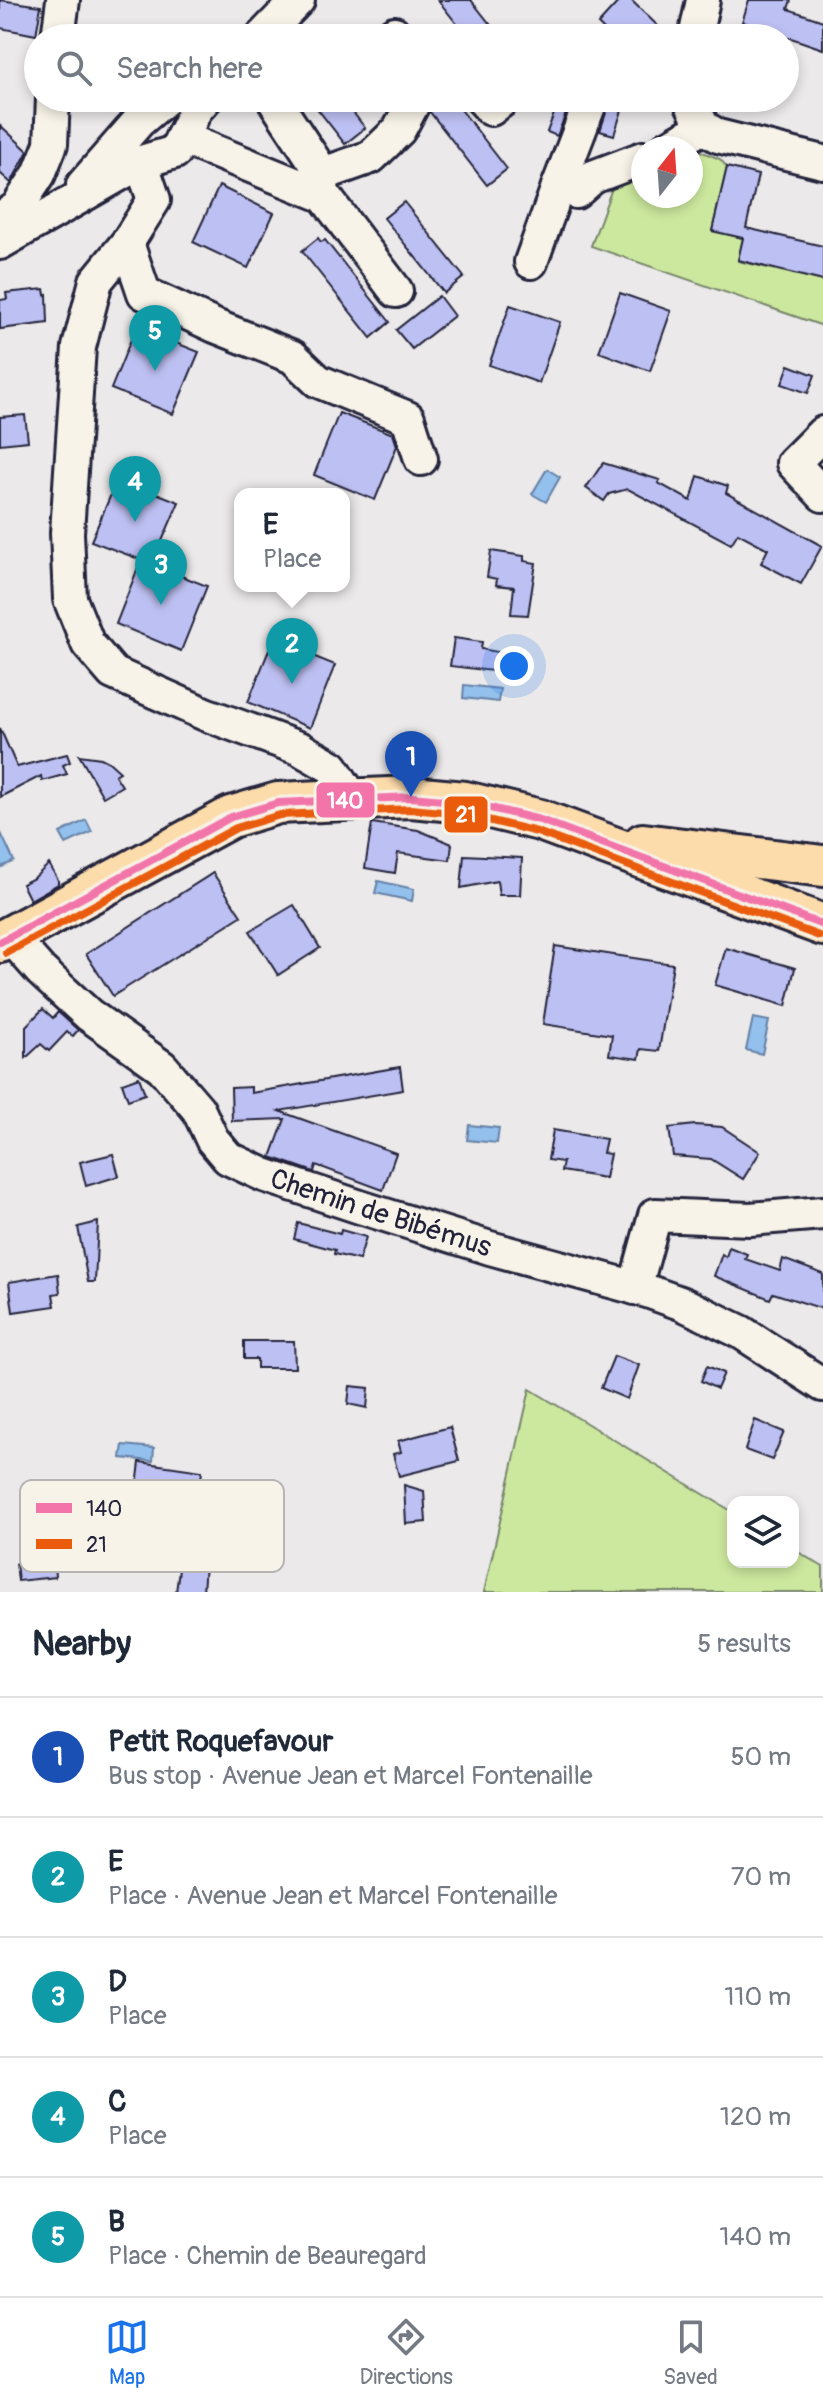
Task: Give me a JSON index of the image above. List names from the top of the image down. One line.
{"streets":{"street":["Chemin de Bibémus"]},"lines":["transit line 140","transit line 21"],"legend":["140","21"],"north":"top","page":{"search":"Search here","pins":["5","4","3","2","1"],"popup":["E","Place"],"heading":["Nearby","5 results"],"list":[{"mark":"1","name":"Petit Roquefavour","note":"Bus stop · Avenue Jean et Marcel Fontenaille","value":"50 m"},{"mark":"2","name":"E","note":"Place · Avenue Jean et Marcel Fontenaille","value":"70 m"},{"mark":"3","name":"D","note":"Place","value":"110 m"},{"mark":"4","name":"C","note":"Place","value":"120 m"},{"mark":"5","name":"B","note":"Place · Chemin de Beauregard","value":"140 m"}],"nav":["Map","Directions","Saved"]}}
